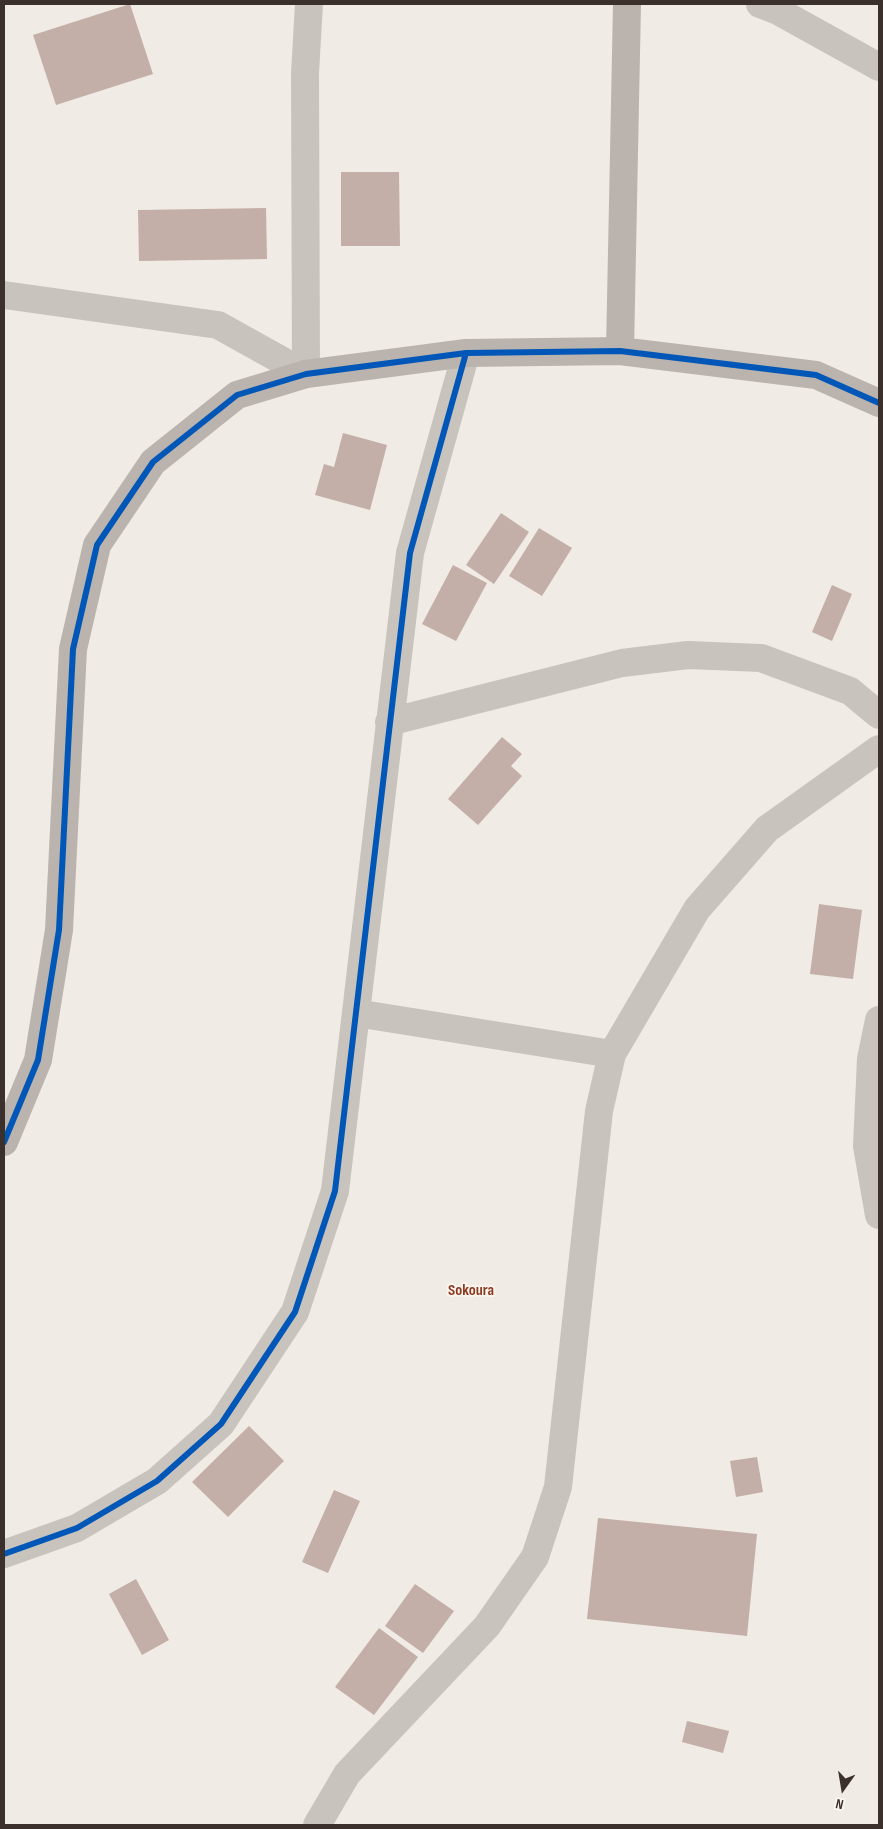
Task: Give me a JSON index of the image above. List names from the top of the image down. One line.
{"districts":["Sokoura"],"north":"bottom"}
